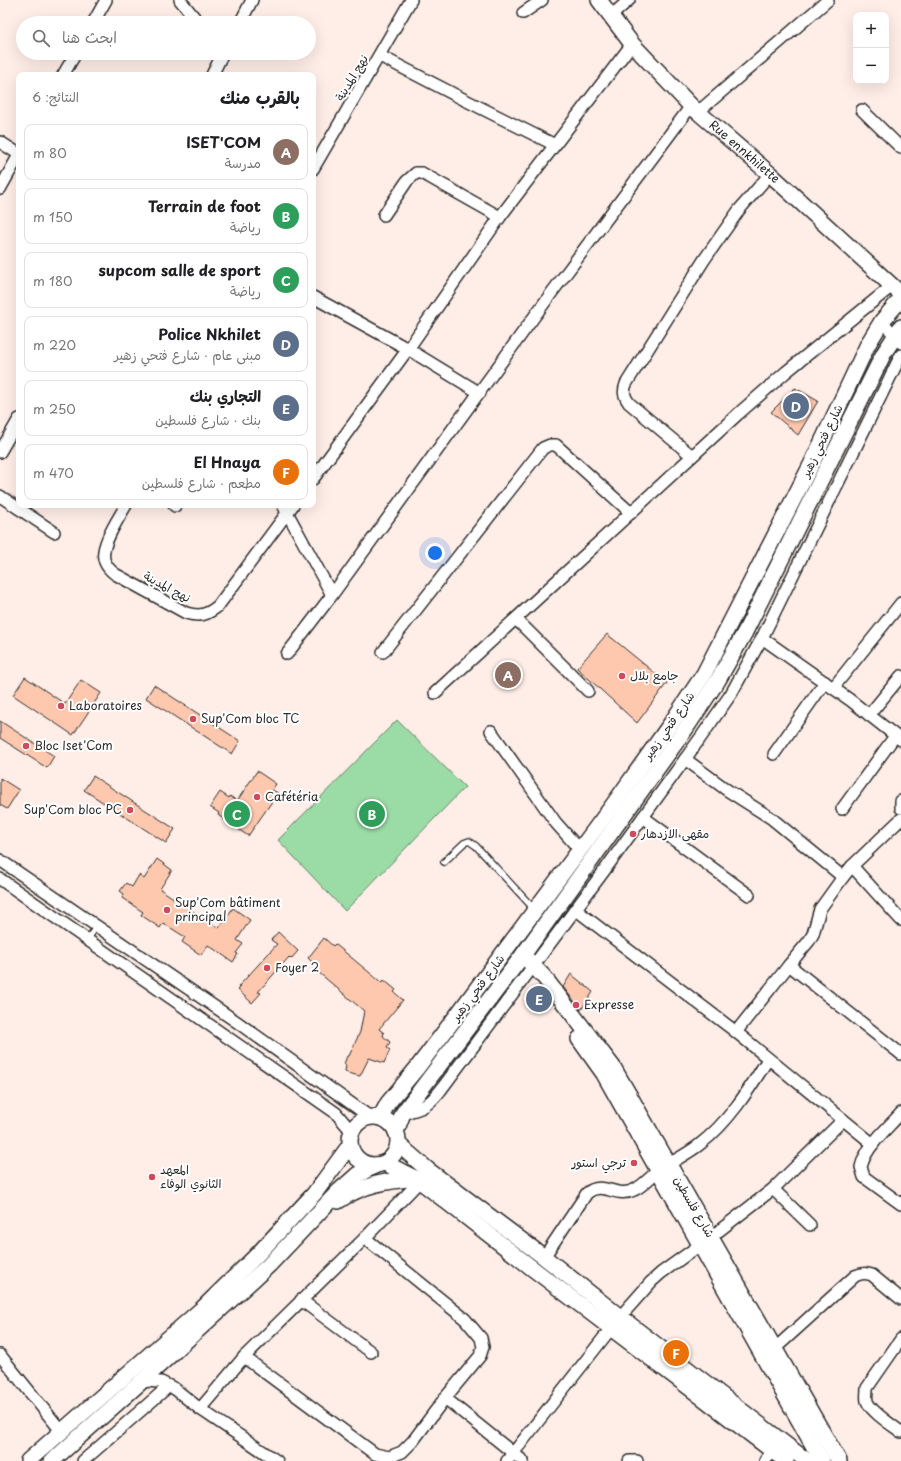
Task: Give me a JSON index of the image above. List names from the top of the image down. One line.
{"streets":{"street":["نهج المدينة","Rue ennkhilette","شارع فتحي زهير","شارع فلسطين"]},"crossings":[["شارع فتحي زهير","شارع فلسطين"]],"places":["جامع بلال","Laboratoires","Sup'Com bloc TC","Bloc Iset'Com","Cafétéria","Sup'Com bloc PC","مقهى الازدهار","Sup'Com bâtiment principal","Foyer 2","Expresse","ترجي استور","المعهد الثانوي الوفاء"],"page":{"map_buttons":["+","−"],"search":"ابحث هنا","heading":["بالقرب منك","النتائج: 6"],"list":[{"mark":"A","name":"ISET'COM","note":"مدرسة","value":"80 m"},{"mark":"B","name":"Terrain de foot","note":"رياضة","value":"150 m"},{"mark":"C","name":"supcom salle de sport","note":"رياضة","value":"180 m"},{"mark":"D","name":"Police Nkhilet","note":"مبنى عام · شارع فتحي زهير","value":"220 m"},{"mark":"E","name":"التجاري بنك","note":"بنك · شارع فلسطين","value":"250 m"},{"mark":"F","name":"El Hnaya","note":"مطعم · شارع فلسطين","value":"470 m"}],"pins":["D","A","B","C","E","F"]}}
